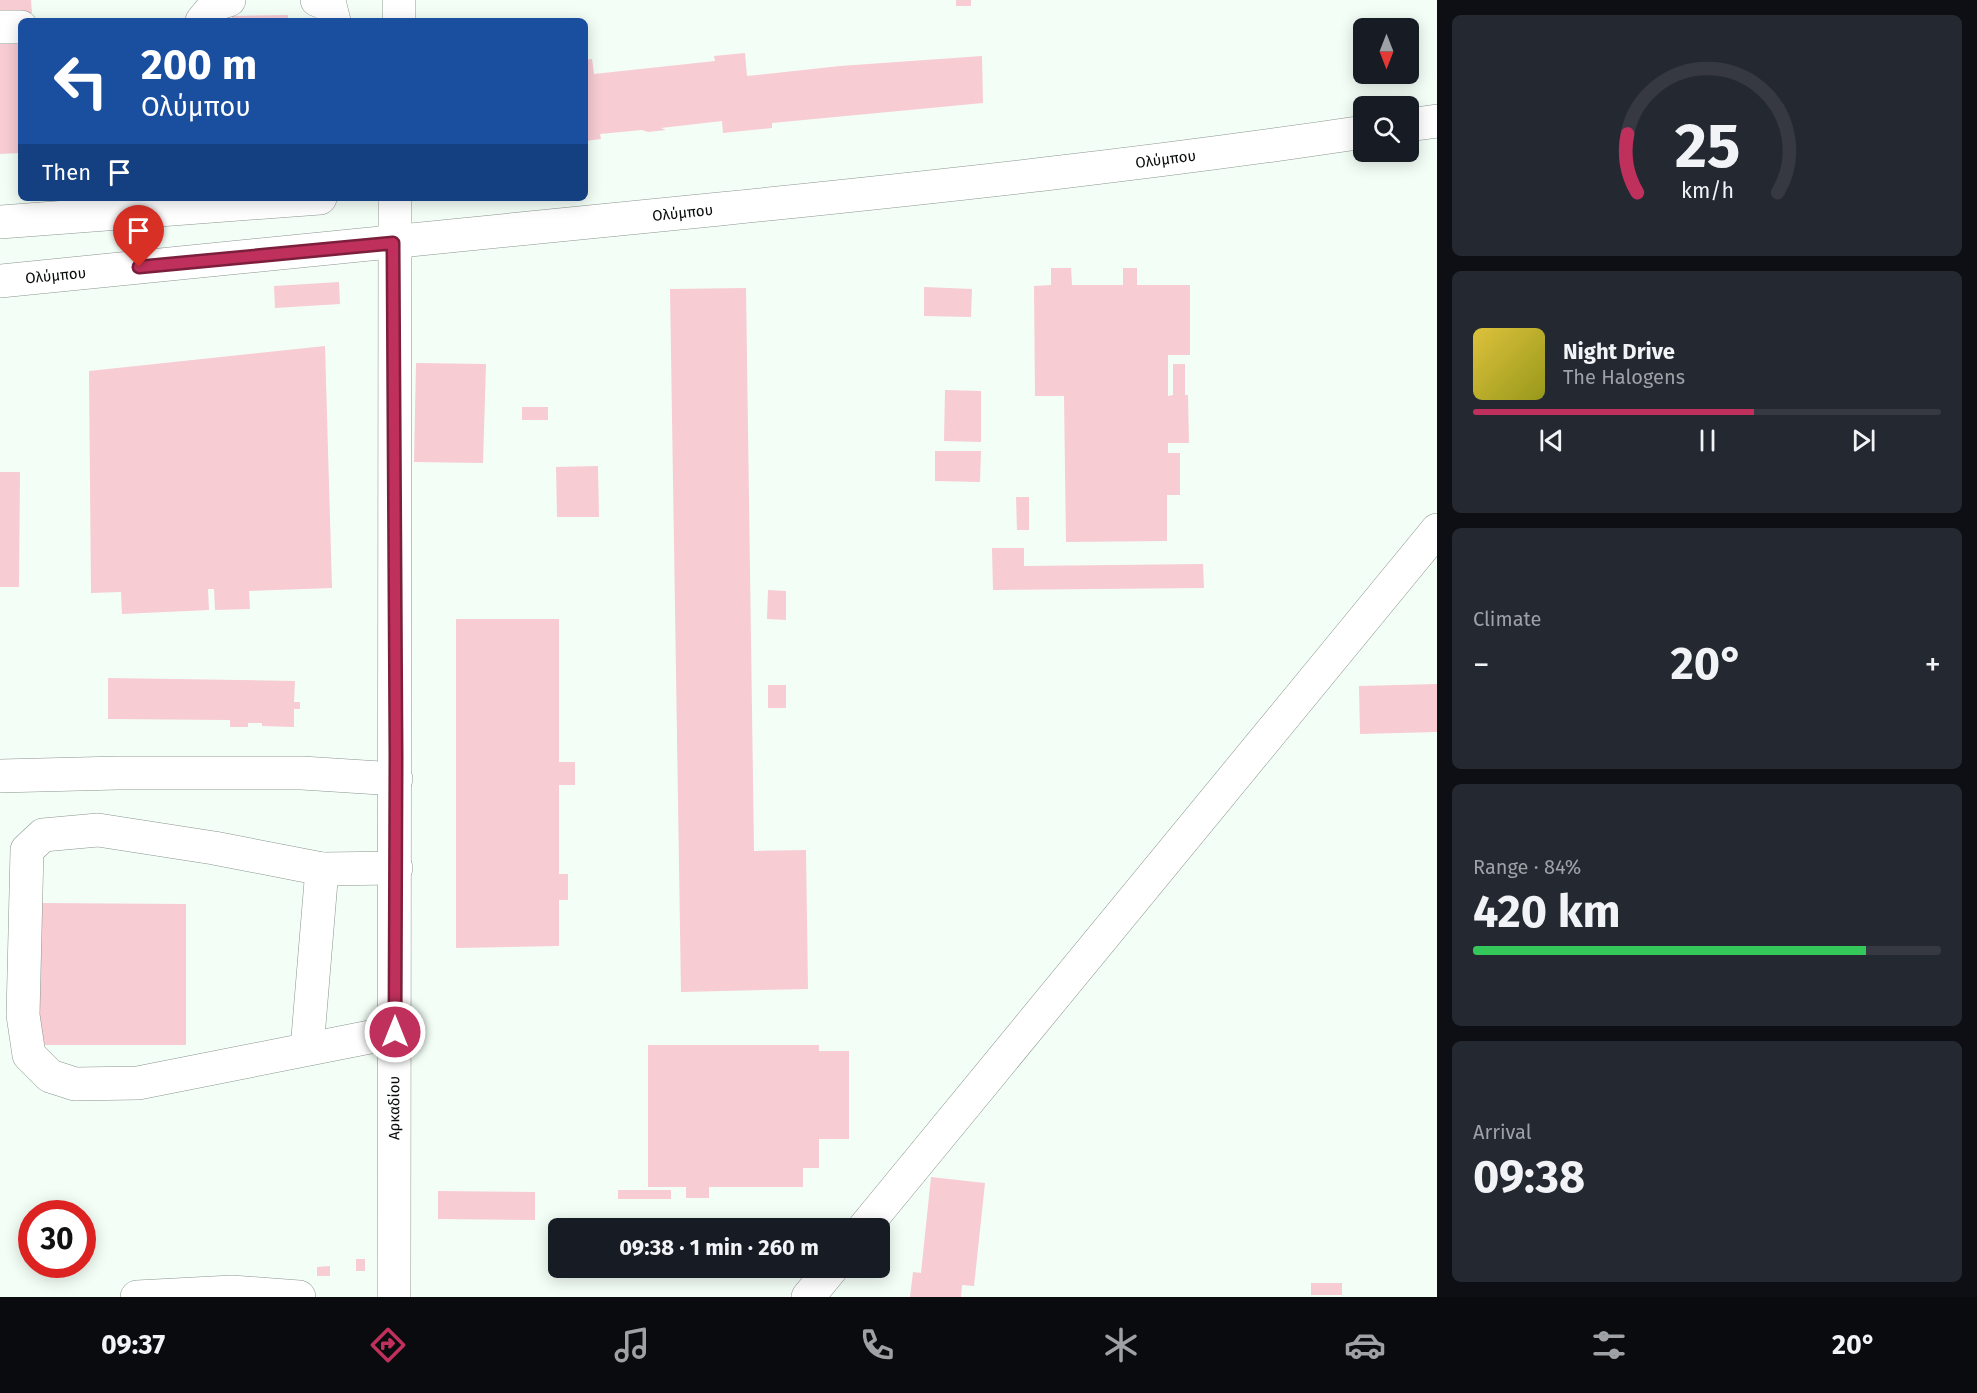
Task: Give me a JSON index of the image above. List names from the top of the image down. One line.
{"streets":{"street":["Ολύμπου","Αρκαδίου"]},"crossings":[["Ολύμπου","Αρκαδίου"]],"north":"bottom","page":{"turn":["200 m","Ολύμπου"],"then":"Then","song":["Night Drive","The Halogens"],"tile":["Climate",["Range · 84%","420 km"],["Arrival","09:38"]],"heat":["−","20°","+"],"limit":"30","trip":"09:38 · 1 min · 260 m","tabs":["09:37","20°"],"gauge":["25","km/h"]}}
